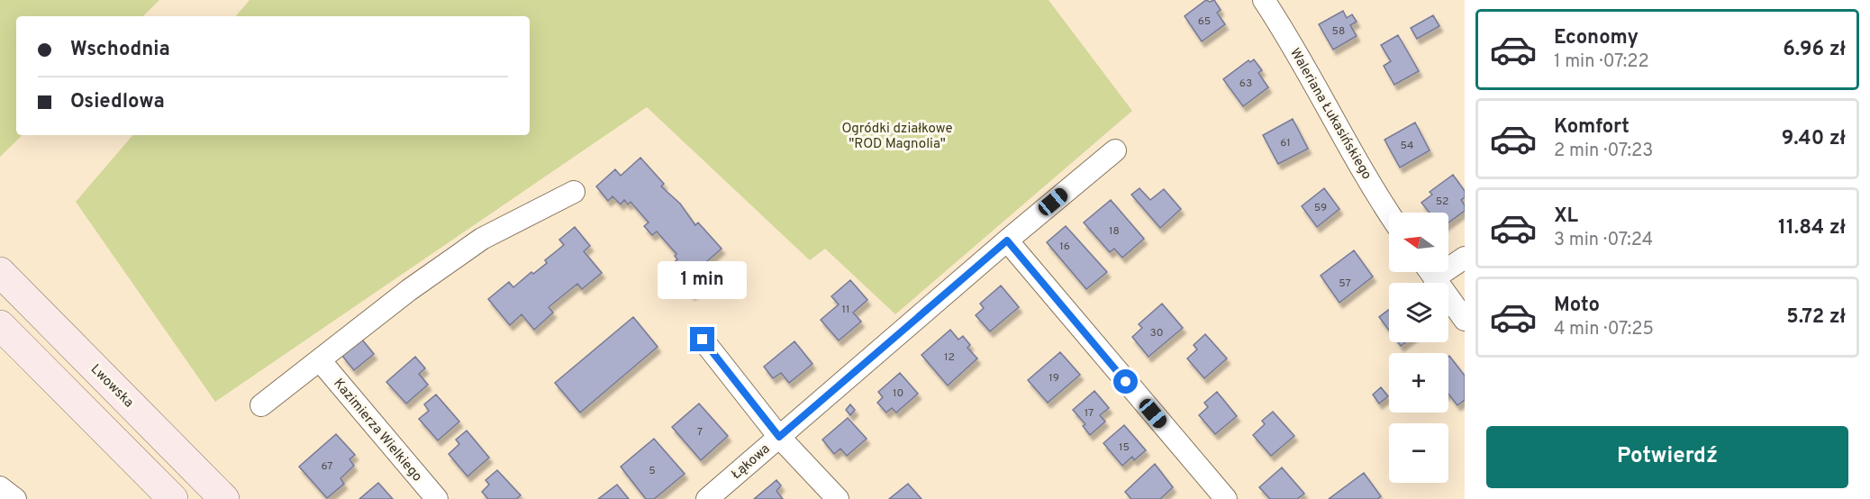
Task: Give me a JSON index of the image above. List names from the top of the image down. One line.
{"streets":{"main road":["Lwowska"],"street":["Waleriana Łukasińskiego","Kazimierza Wielkiego","Łąkowa"]},"parks":["Ogródki działkowe \"ROD Magnolia\""],"house_numbers":["65","58","63","61","54","52","59","18","16","57","11","30","12","19","10","17","7","15","67","5"],"north":"left","page":{"list":[{"name":"Economy","note":"1 min · 07:22","value":"6.96 zł"},{"name":"Komfort","note":"2 min · 07:23","value":"9.40 zł"},{"name":"XL","note":"3 min · 07:24","value":"11.84 zł"},{"name":"Moto","note":"4 min · 07:25","value":"5.72 zł"}],"banner":["Wschodnia","Osiedlowa"],"map_buttons":["+","−"],"bubble":"1 min","buttons":"Potwierdź"}}
